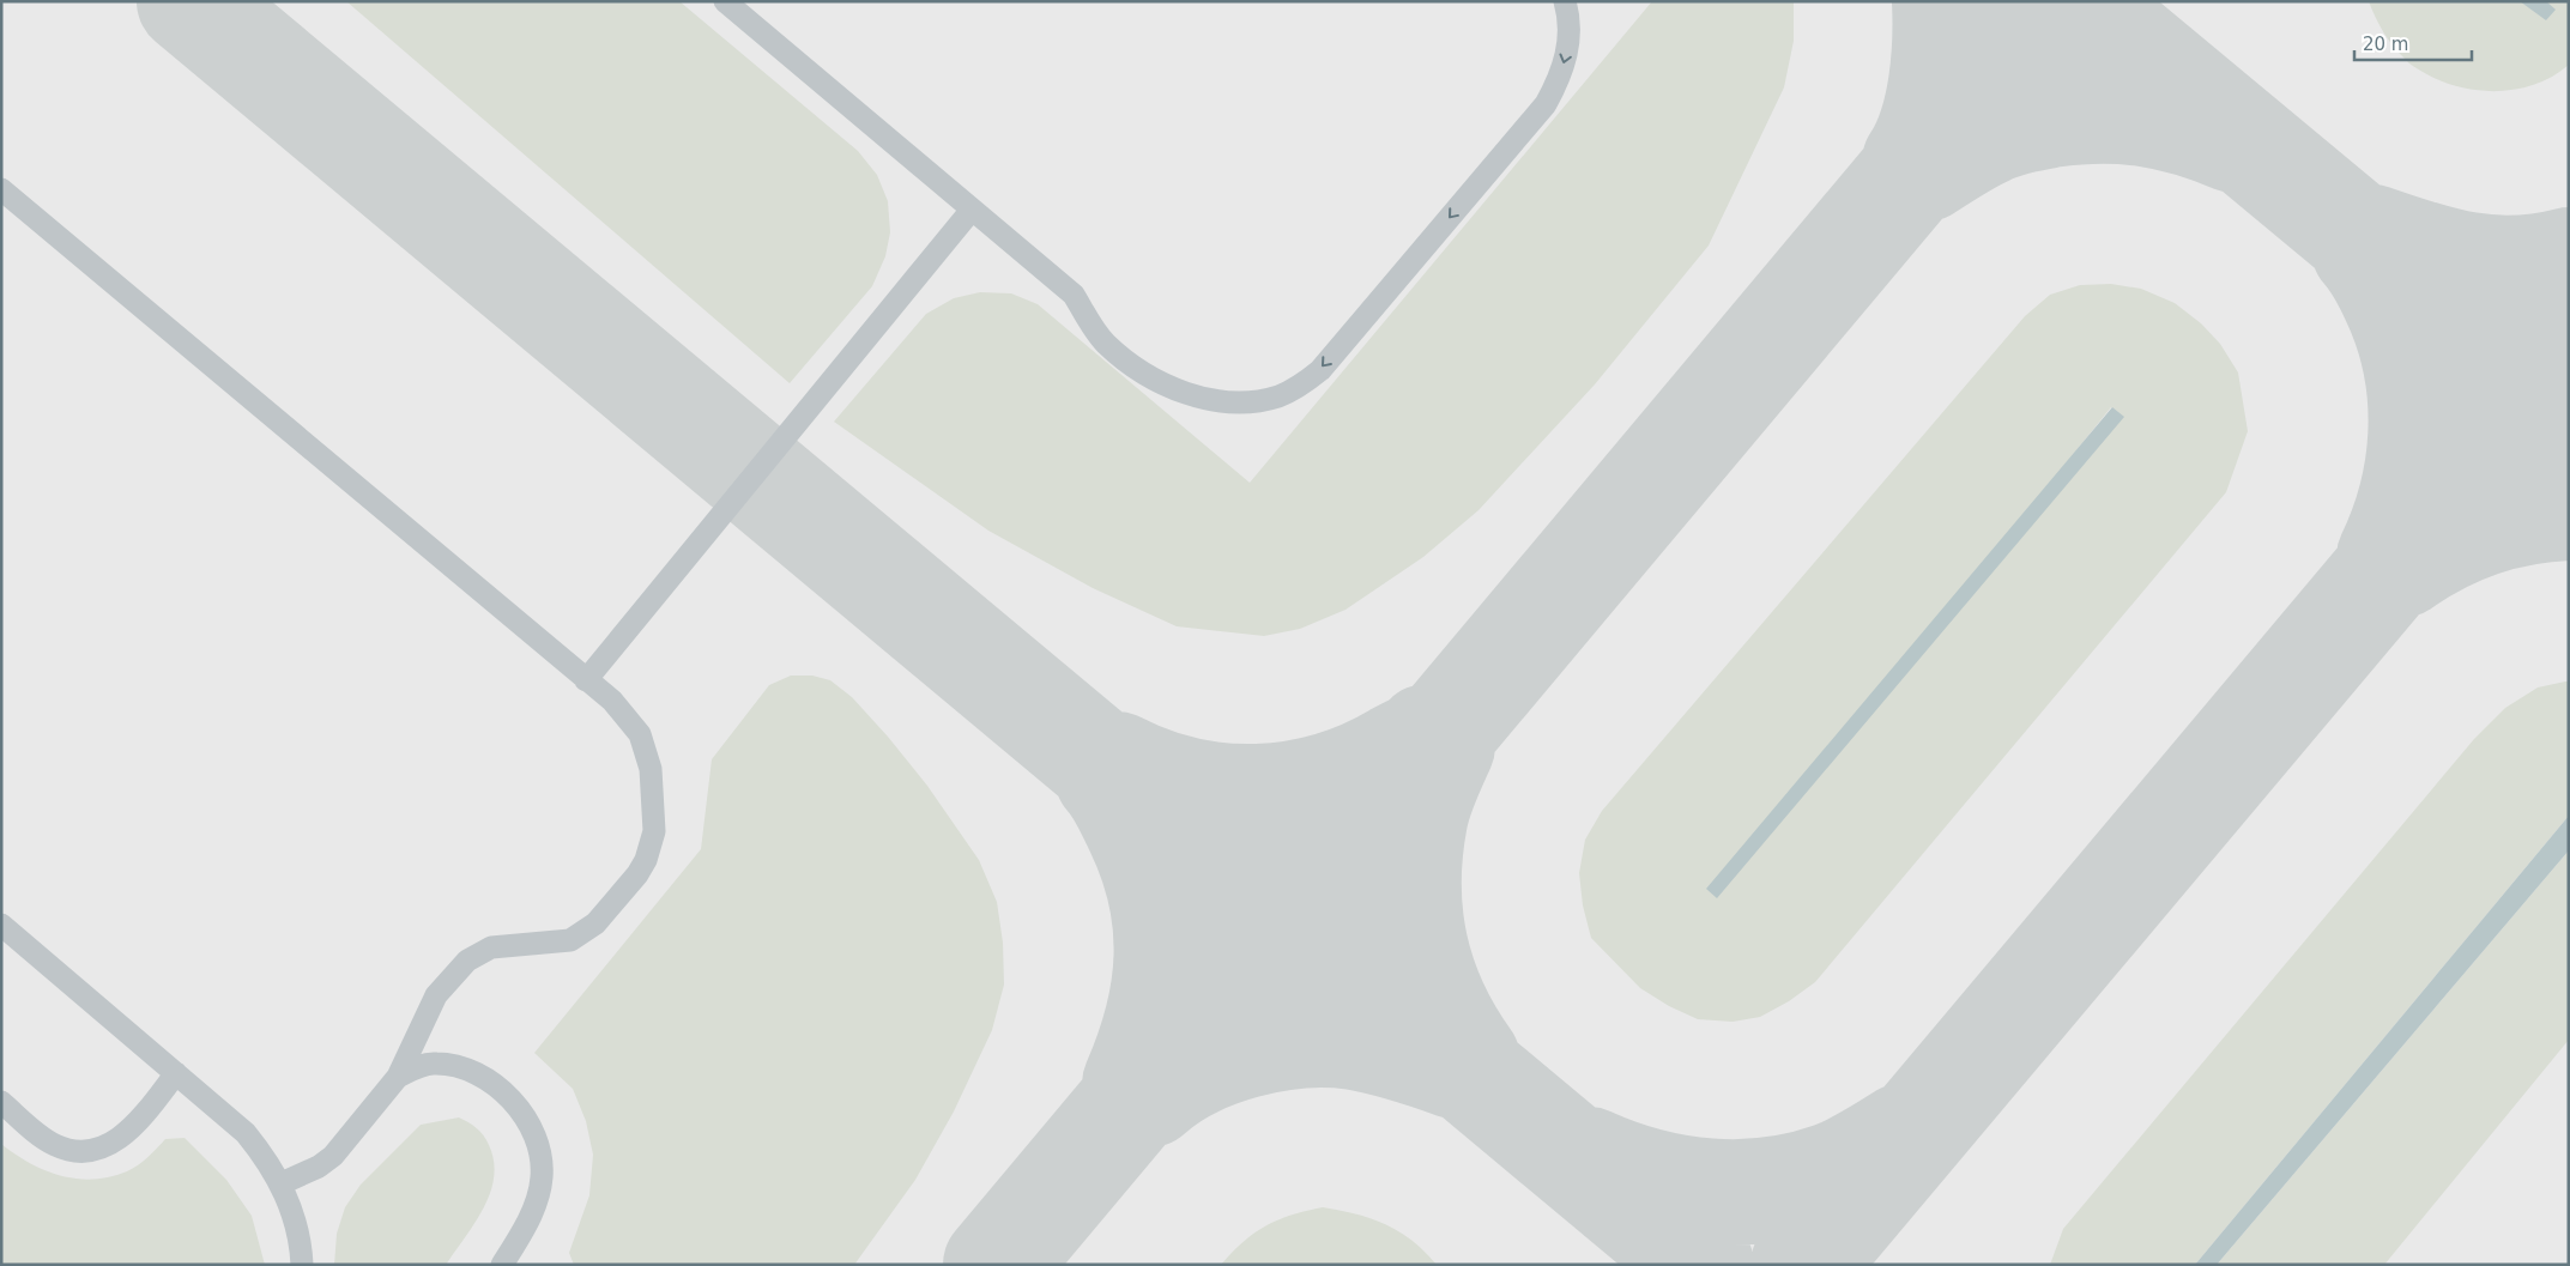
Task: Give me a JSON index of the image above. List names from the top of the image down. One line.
{"scale_bar":"20 m"}
